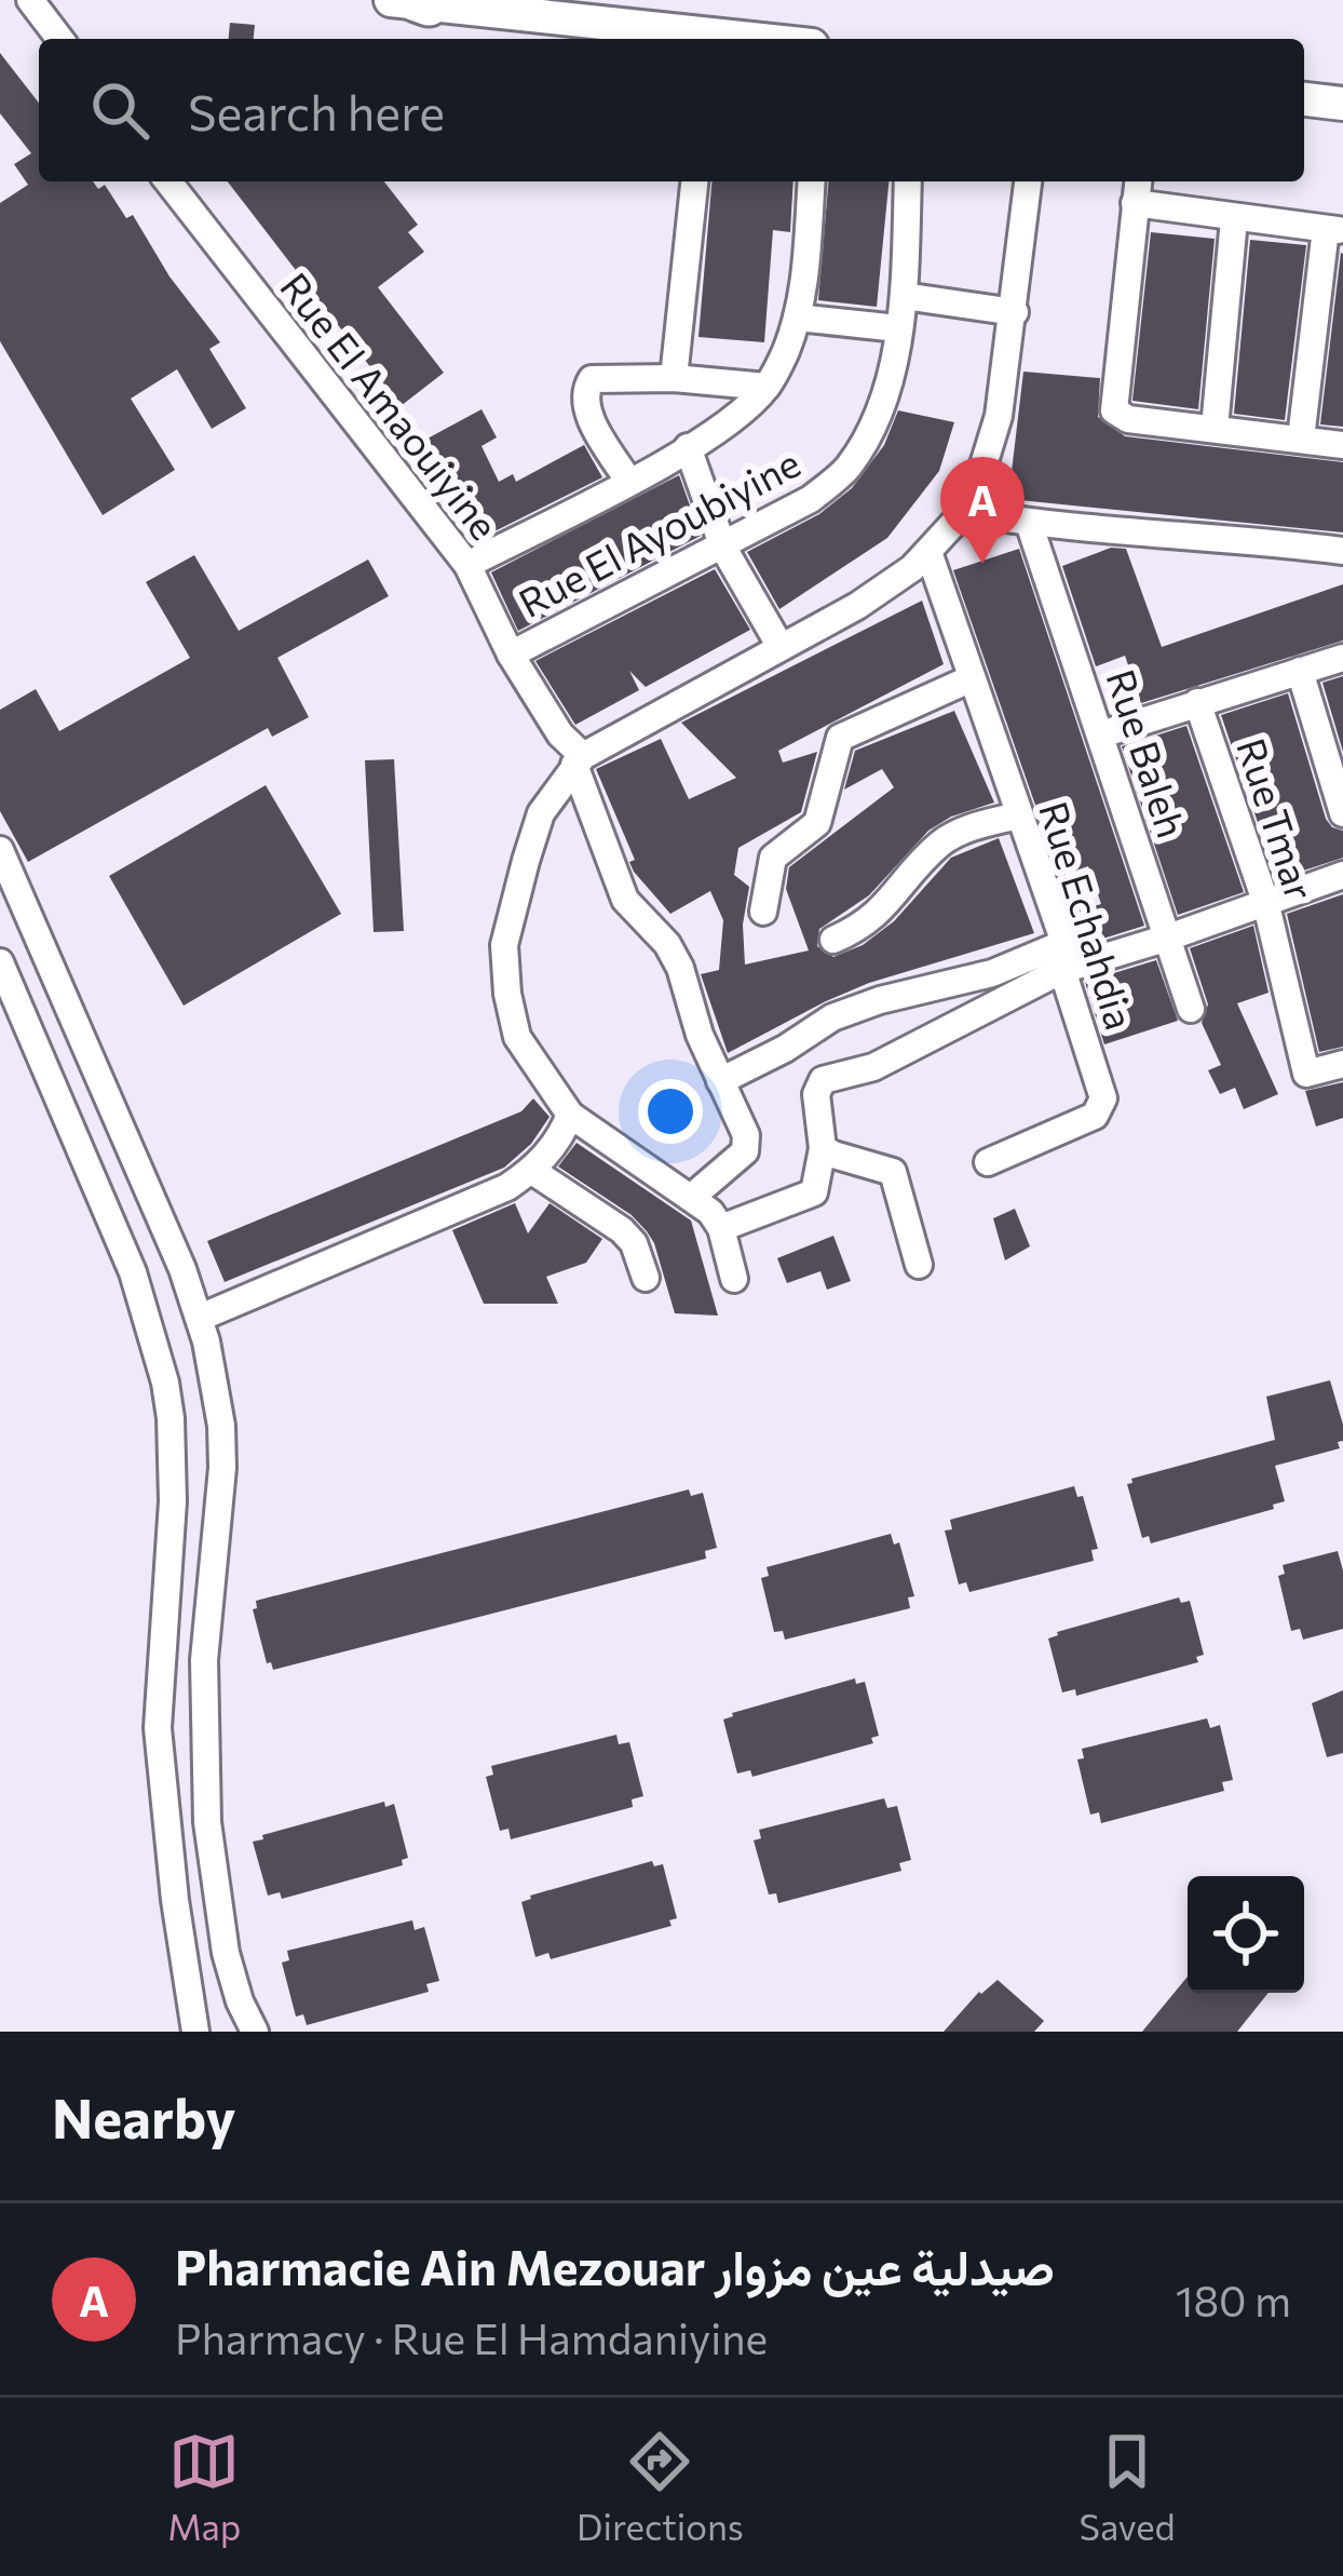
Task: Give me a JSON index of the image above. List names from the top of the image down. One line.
{"streets":{"street":["Rue El Amaouiyine","Rue El Ayoubiyine","Rue Baleh","Rue Tmar","Rue Echahdia"]},"crossings":[["Rue El Amaouiyine","Rue El Ayoubiyine"]],"page":{"search":"Search here","pins":"A","heading":"Nearby","list":[{"mark":"A","name":"Pharmacie Ain Mezouar صيدلية عين مزوار","note":"Pharmacy · Rue El Hamdaniyine","value":"180 m"}],"nav":["Map","Directions","Saved"]}}
